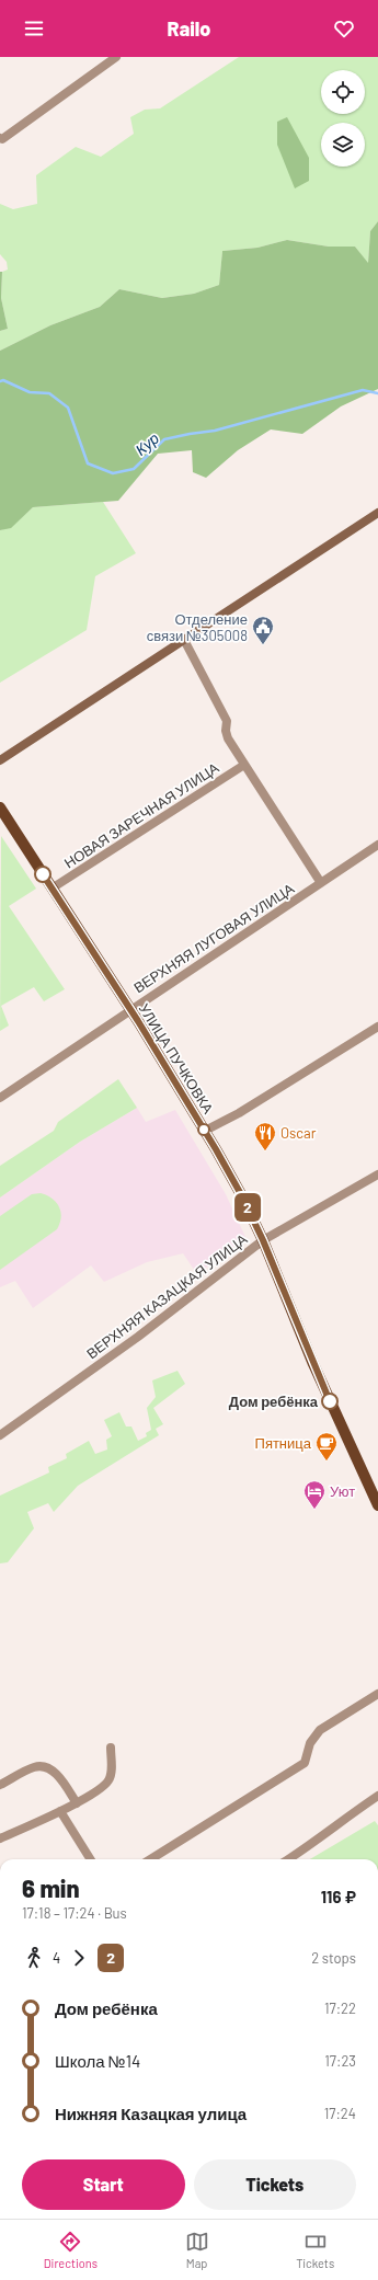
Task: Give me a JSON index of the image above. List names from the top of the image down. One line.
{"streets":{"main road":["УЛИЦА ПУЧКОВКА"],"street":["НОВАЯ ЗАРЕЧНАЯ УЛИЦА","ВЕРХНЯЯ ЛУГОВАЯ УЛИЦА","ВЕРХНЯЯ КАЗАЦКАЯ УЛИЦА"]},"crossings":[["НОВАЯ ЗАРЕЧНАЯ УЛИЦА","УЛИЦА ПУЧКОВКА"],["ВЕРХНЯЯ ЛУГОВАЯ УЛИЦА","УЛИЦА ПУЧКОВКА"],["УЛИЦА ПУЧКОВКА","ВЕРХНЯЯ КАЗАЦКАЯ УЛИЦА"]],"water":["Кур"],"places":{"public building":["Отделение связи №305008"],"restaurant":["Oscar"],"other":["Дом ребёнка"],"cafe":["Пятница"],"hotel":["Уют"]},"lines":["bus line 2"],"page":{"header":"Railo","on_map":"2","heading":["6 min","17:18 – 17:24 · Bus","116 ₽"],"legs":["4","2","2 stops"],"list":[{"name":"Дом ребёнка","value":"17:22"},{"name":"Школа №14","value":"17:23"},{"name":"Нижняя Казацкая улица","value":"17:24"}],"buttons":["Start","Tickets"],"tabs":["Directions","Map","Tickets"]}}
